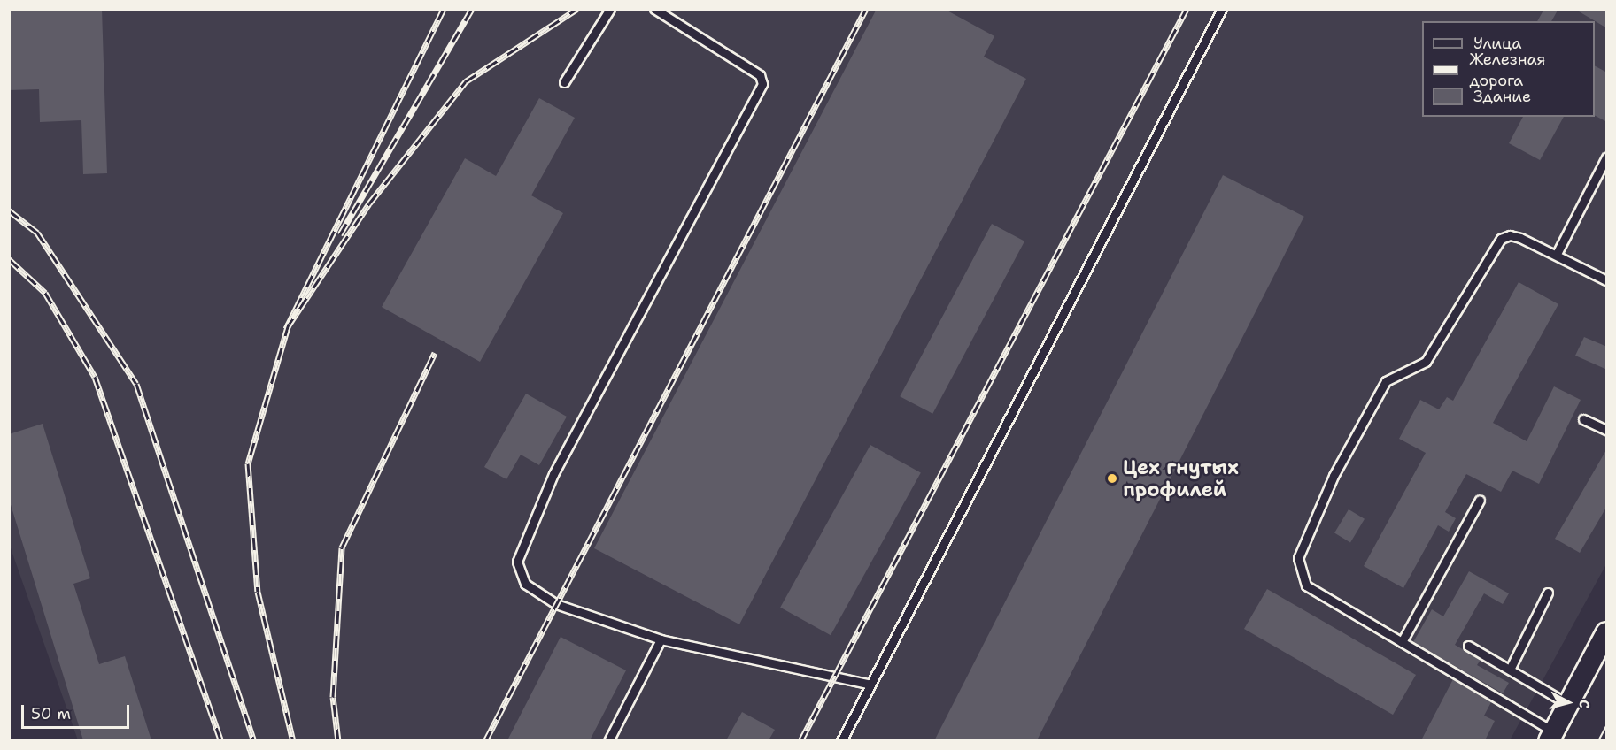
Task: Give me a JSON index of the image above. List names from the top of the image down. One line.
{"places":["Цех гнутых профилей"],"legend":["Улица","Железная дорога","Здание"],"scale_bar":"50 m","north":"right"}
